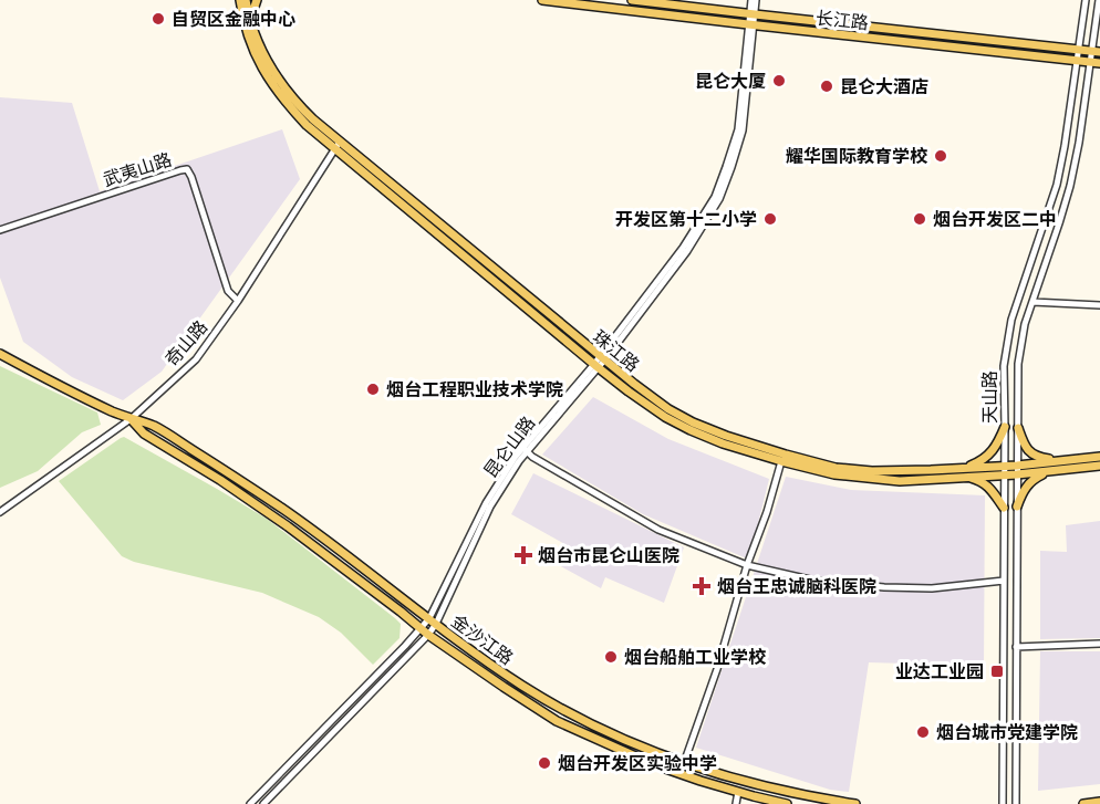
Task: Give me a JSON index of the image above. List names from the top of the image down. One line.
{"streets":{"main road":["长江路","珠江路","金沙江路"],"street":["武夷山路","奇山路","天山路","昆仑山路"]},"crossings":[["长江路","天山路"],["长江路","昆仑山路"],["武夷山路","奇山路"],["奇山路","金沙江路"],["珠江路","天山路"],["珠江路","昆仑山路"],["昆仑山路","金沙江路"]],"places":{"other":["自贸区金融中心","昆仑大厦","昆仑大酒店","耀华国际教育学校","开发区第十二小学","烟台开发区二中","烟台工程职业技术学院","烟台船舶工业学校","烟台城市党建学院","烟台开发区实验中学"],"health":["烟台市昆仑山医院","烟台王忠诚脑科医院"],"transit":["业达工业园"]}}
